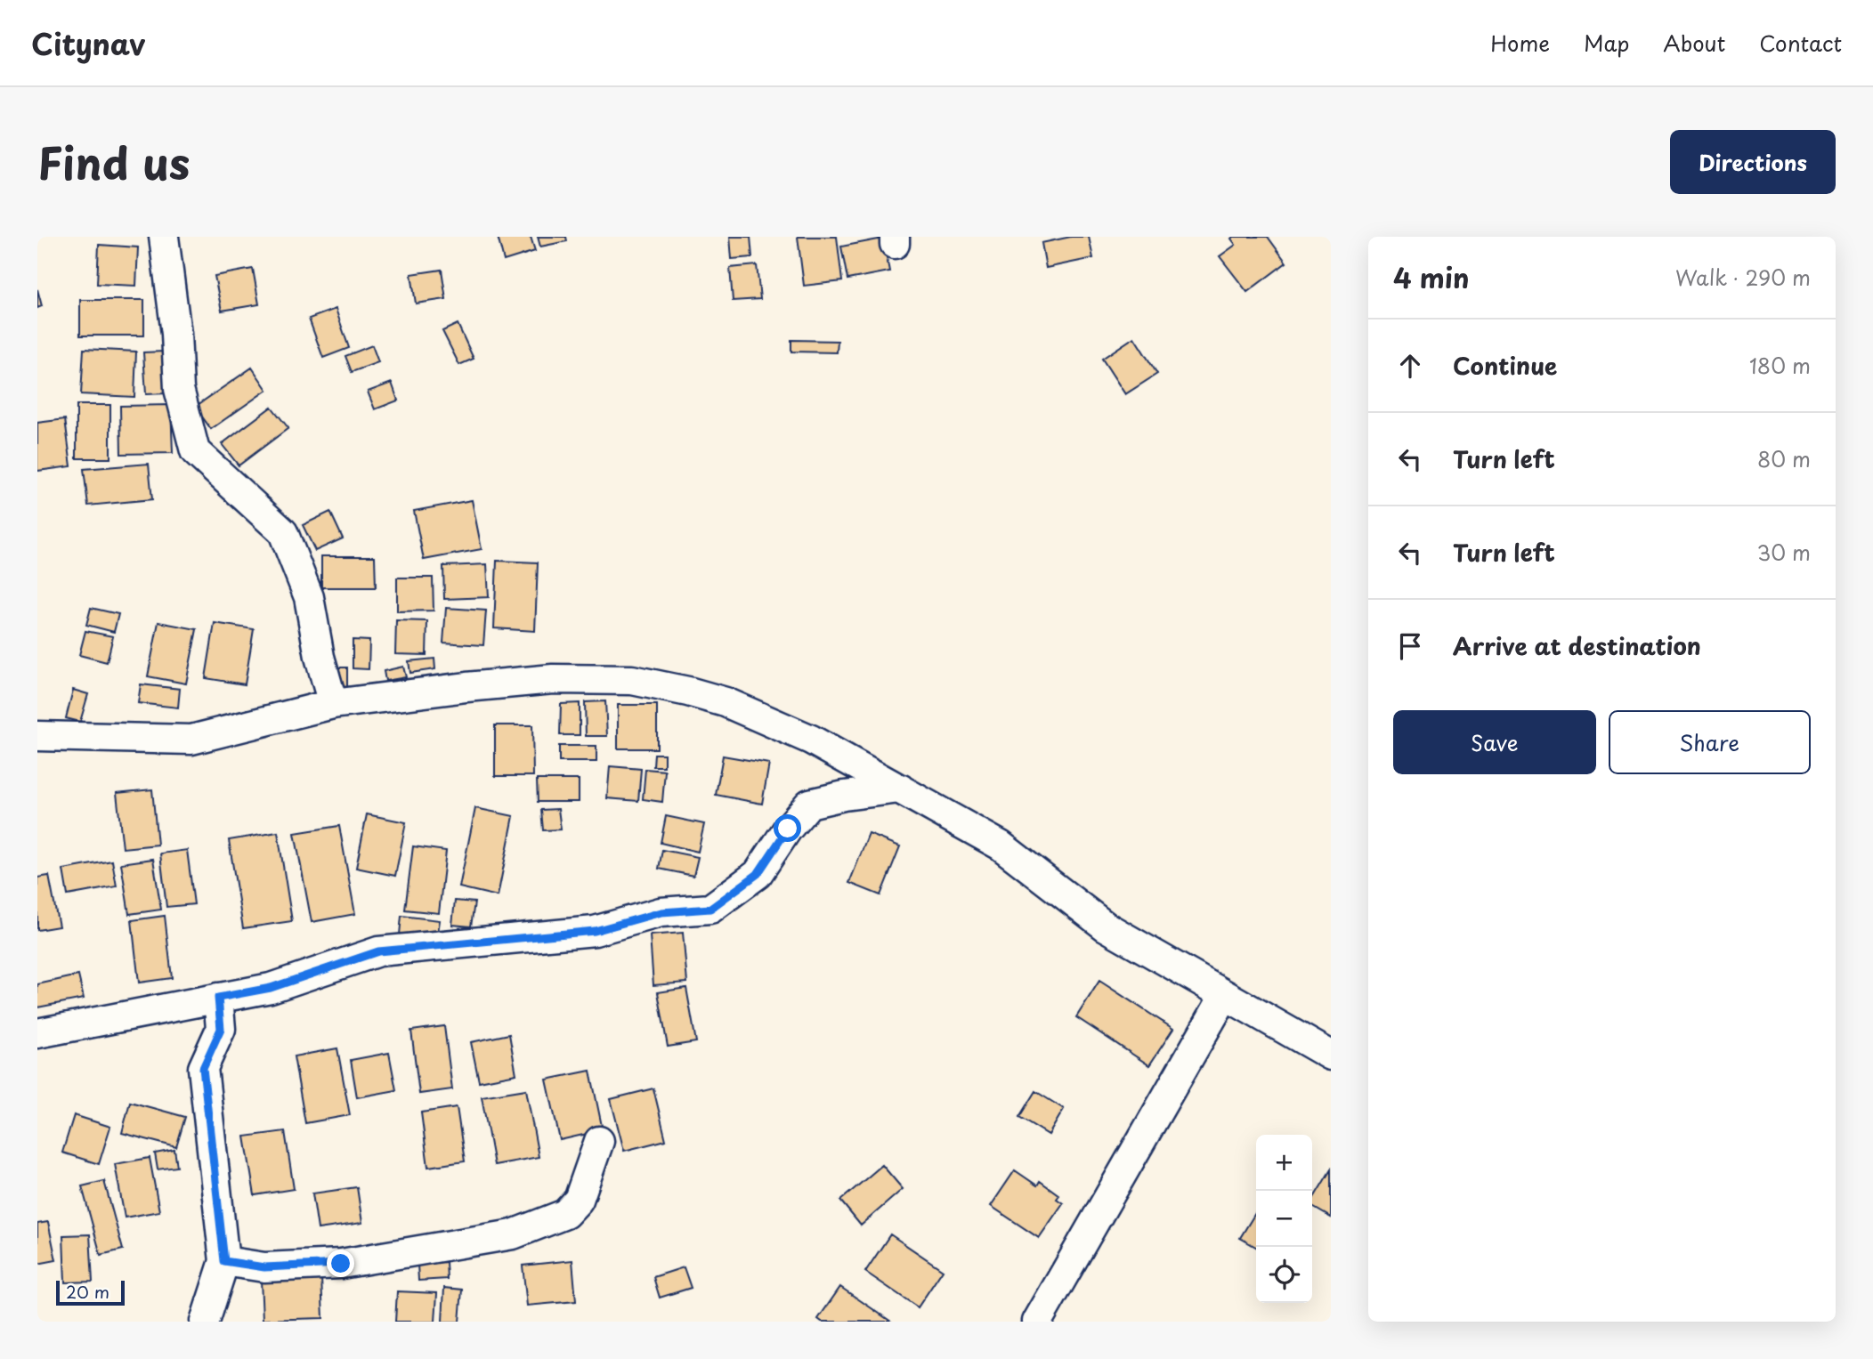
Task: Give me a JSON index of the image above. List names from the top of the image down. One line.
{"scale_bar":"20 m","page":{"header":"Citynav","nav":["Home","Map","About","Contact"],"title":"Find us","buttons":["Directions",["Save","Share"]],"heading":["4 min","Walk · 290 m"],"list":[["Continue","180 m"],["Turn left","80 m"],["Turn left","30 m"],"Arrive at destination"],"map_buttons":["+","−"],"scale":"20 m"}}
